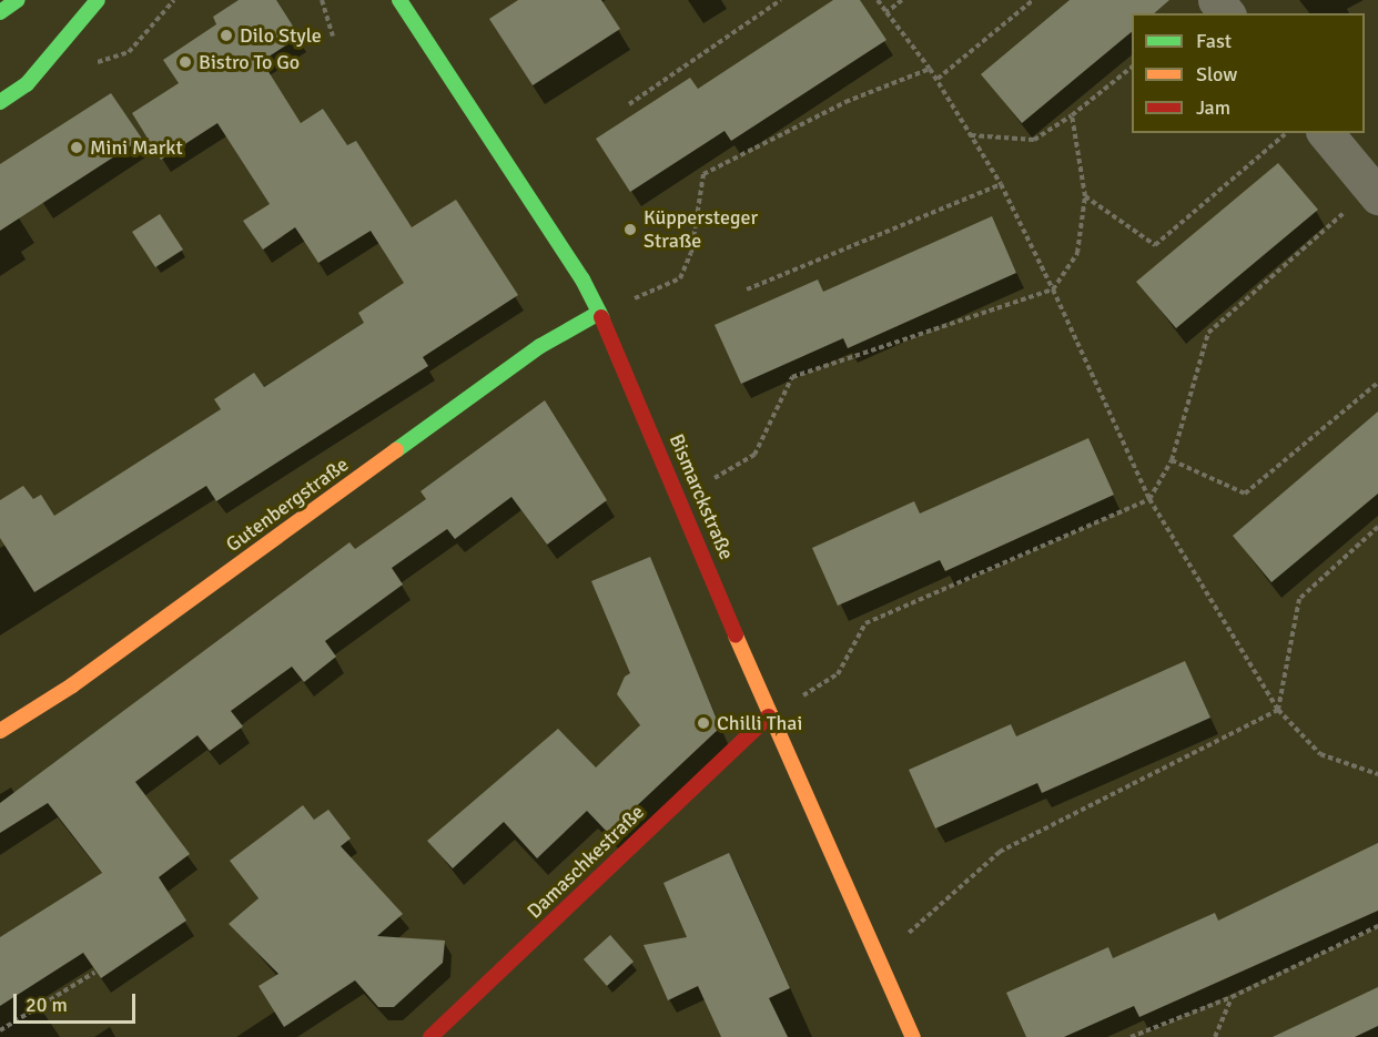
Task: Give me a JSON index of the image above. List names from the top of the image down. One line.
{"streets":{"main road":["Bismarckstraße","Gutenbergstraße","Damaschkestraße"]},"crossings":[["Bismarckstraße","Gutenbergstraße"],["Bismarckstraße","Damaschkestraße"]],"places":["Dilo Style","Bistro To Go","Mini Markt","Küppersteger Straße","Chilli Thai"],"legend":["Fast","Slow","Jam"],"scale_bar":"20 m"}
